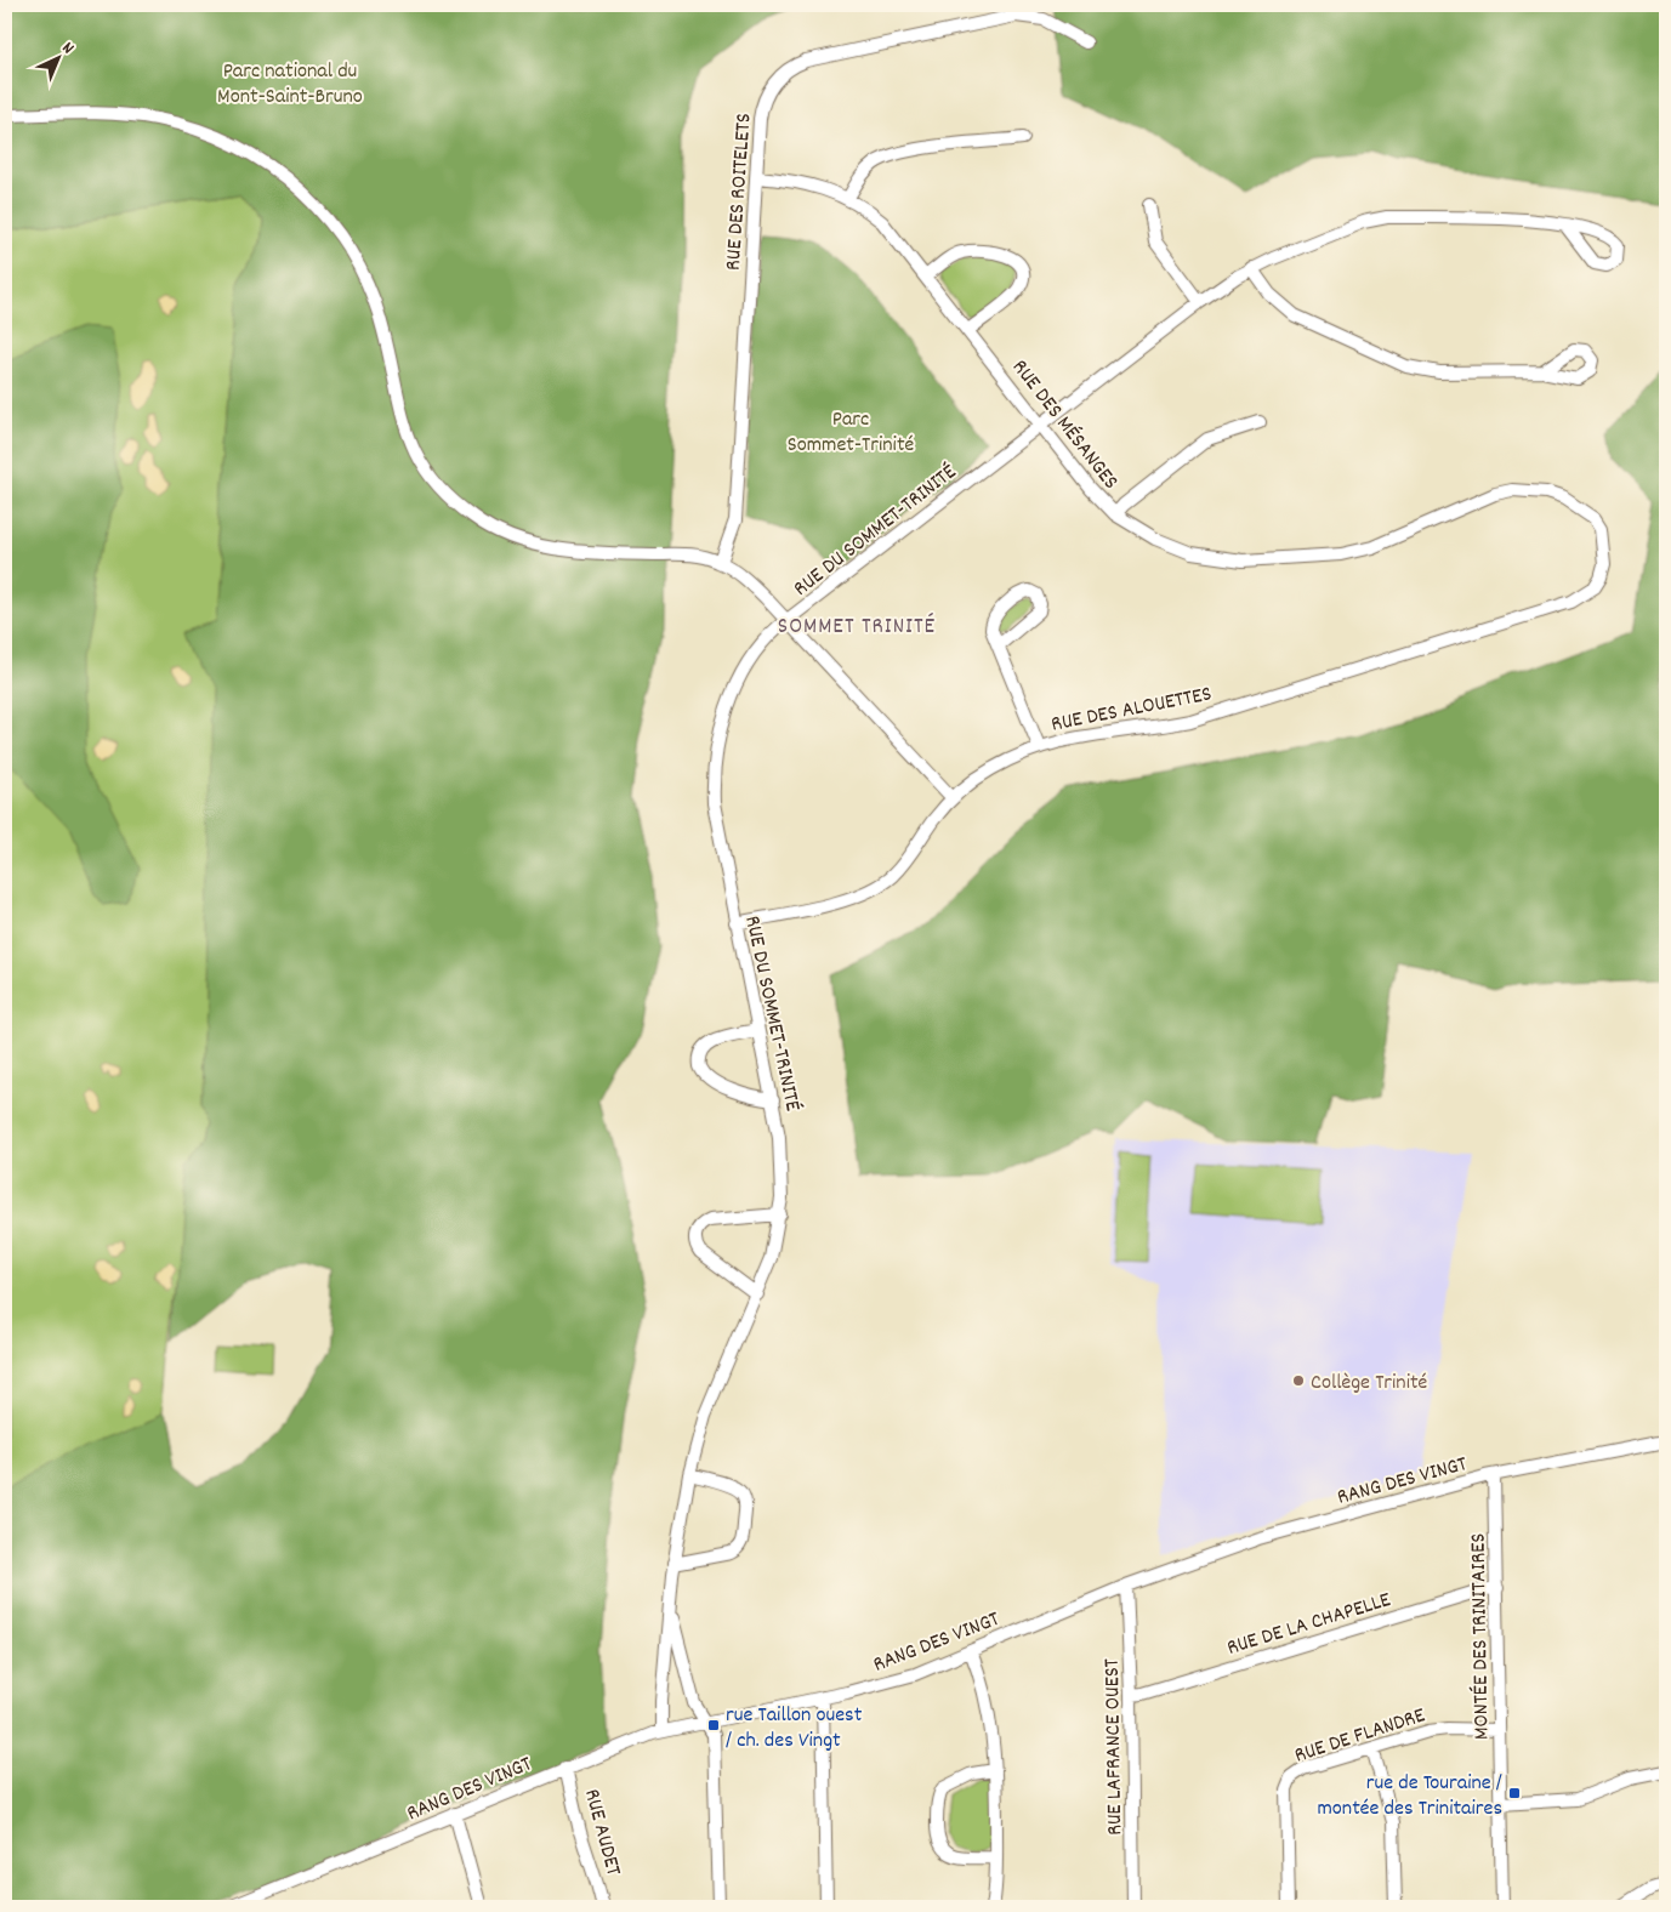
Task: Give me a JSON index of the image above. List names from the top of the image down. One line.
{"streets":{"street":["RUE DES ROITELETS","RUE DES MÉSANGES","RUE DU SOMMET-TRINITÉ","RUE DES ALOUETTES","RANG DES VINGT","RUE DE LA CHAPELLE","MONTÉE DES TRINITAIRES","RUE DE FLANDRE","RUE LAFRANCE OUEST","RUE AUDET"]},"crossings":[["RUE DES ROITELETS","RUE DES MÉSANGES"],["RUE DES MÉSANGES","RUE DU SOMMET-TRINITÉ"],["RUE DES MÉSANGES","RUE DES ALOUETTES"],["RUE DU SOMMET-TRINITÉ","RUE DES ALOUETTES"],["RUE DU SOMMET-TRINITÉ","RANG DES VINGT"],["RANG DES VINGT","MONTÉE DES TRINITAIRES"],["RANG DES VINGT","RUE LAFRANCE OUEST"],["RANG DES VINGT","RUE AUDET"],["RUE DE LA CHAPELLE","MONTÉE DES TRINITAIRES"],["RUE DE LA CHAPELLE","RUE LAFRANCE OUEST"],["MONTÉE DES TRINITAIRES","RUE DE FLANDRE"]],"districts":["SOMMET TRINITÉ"],"parks":["Parc national du Mont-Saint-Bruno","Parc Sommet-Trinité"],"places":{"other":["Collège Trinité"],"transit":["rue Taillon ouest / ch. des Vingt","rue de Touraine / montée des Trinitaires"]},"north":"top right"}
